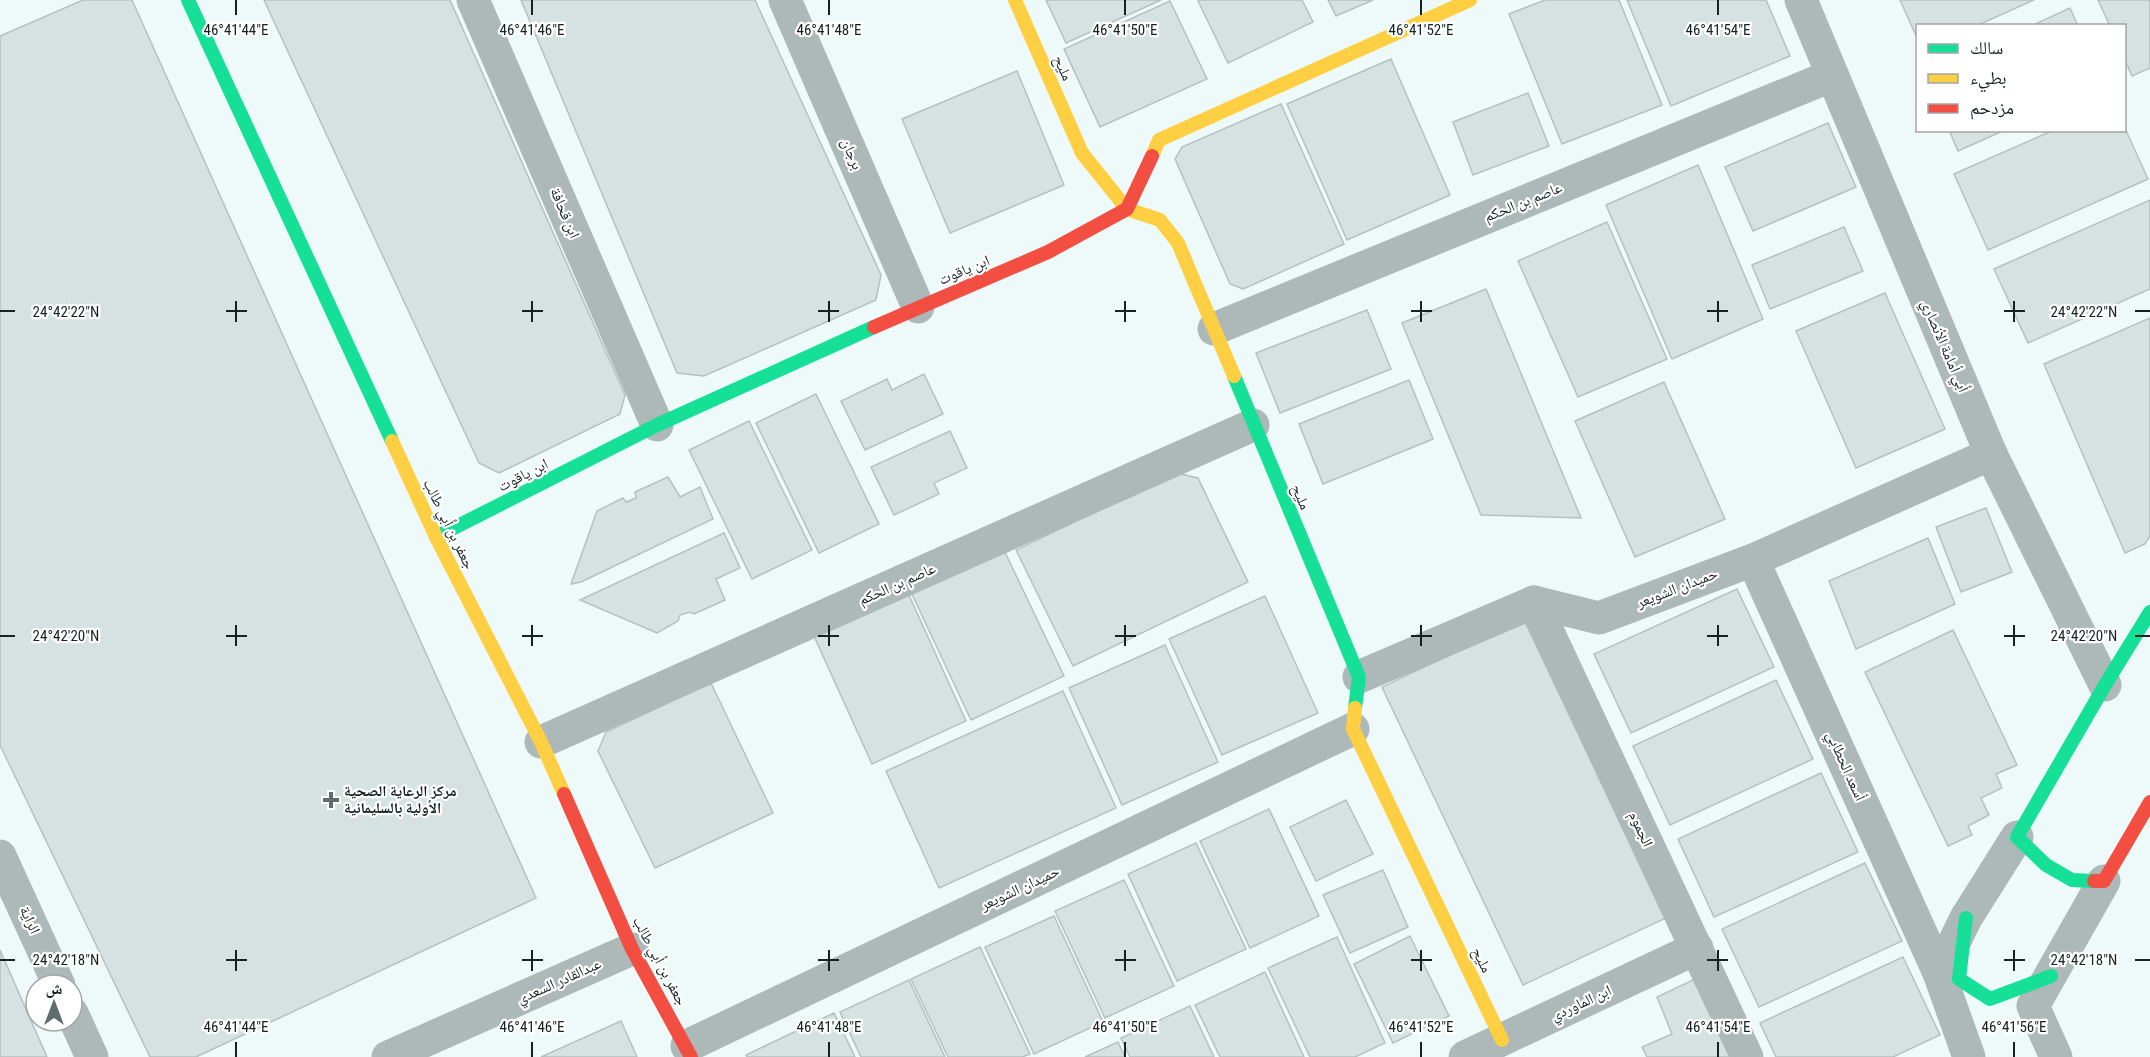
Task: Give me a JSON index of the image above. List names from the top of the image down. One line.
{"streets":{"street":["مليح","برجان","عاصم بن الحكم","ابن قحافة","ابن ياقوت","أبي أمامة الأنصاري","جعفر بن أبي طالب","حميدان الشويعر","أسعد الحطابي","الجموم","الراية","عبدالقادر السعدي","ابن الماوردي"]},"crossings":[["مليح","عاصم بن الحكم"],["مليح","ابن ياقوت"],["مليح","حميدان الشويعر"],["مليح","ابن الماوردي"],["برجان","ابن ياقوت"],["عاصم بن الحكم","أبي أمامة الأنصاري"],["عاصم بن الحكم","جعفر بن أبي طالب"],["ابن قحافة","ابن ياقوت"],["ابن ياقوت","جعفر بن أبي طالب"],["أبي أمامة الأنصاري","حميدان الشويعر"],["جعفر بن أبي طالب","حميدان الشويعر"],["جعفر بن أبي طالب","عبدالقادر السعدي"],["حميدان الشويعر","أسعد الحطابي"],["حميدان الشويعر","الجموم"],["الجموم","ابن الماوردي"]],"places":{"health":["مركز الرعاية الصحية الأولية بالسليمانية"]},"legend":["سالك","بطيء","مزدحم"],"north":"top","coordinates":["46°41'44\"E","46°41'46\"E","46°41'48\"E","46°41'50\"E","46°41'52\"E","46°41'54\"E","24°42'22\"N","24°42'20\"N","24°42'18\"N","46°41'56\"E"]}
